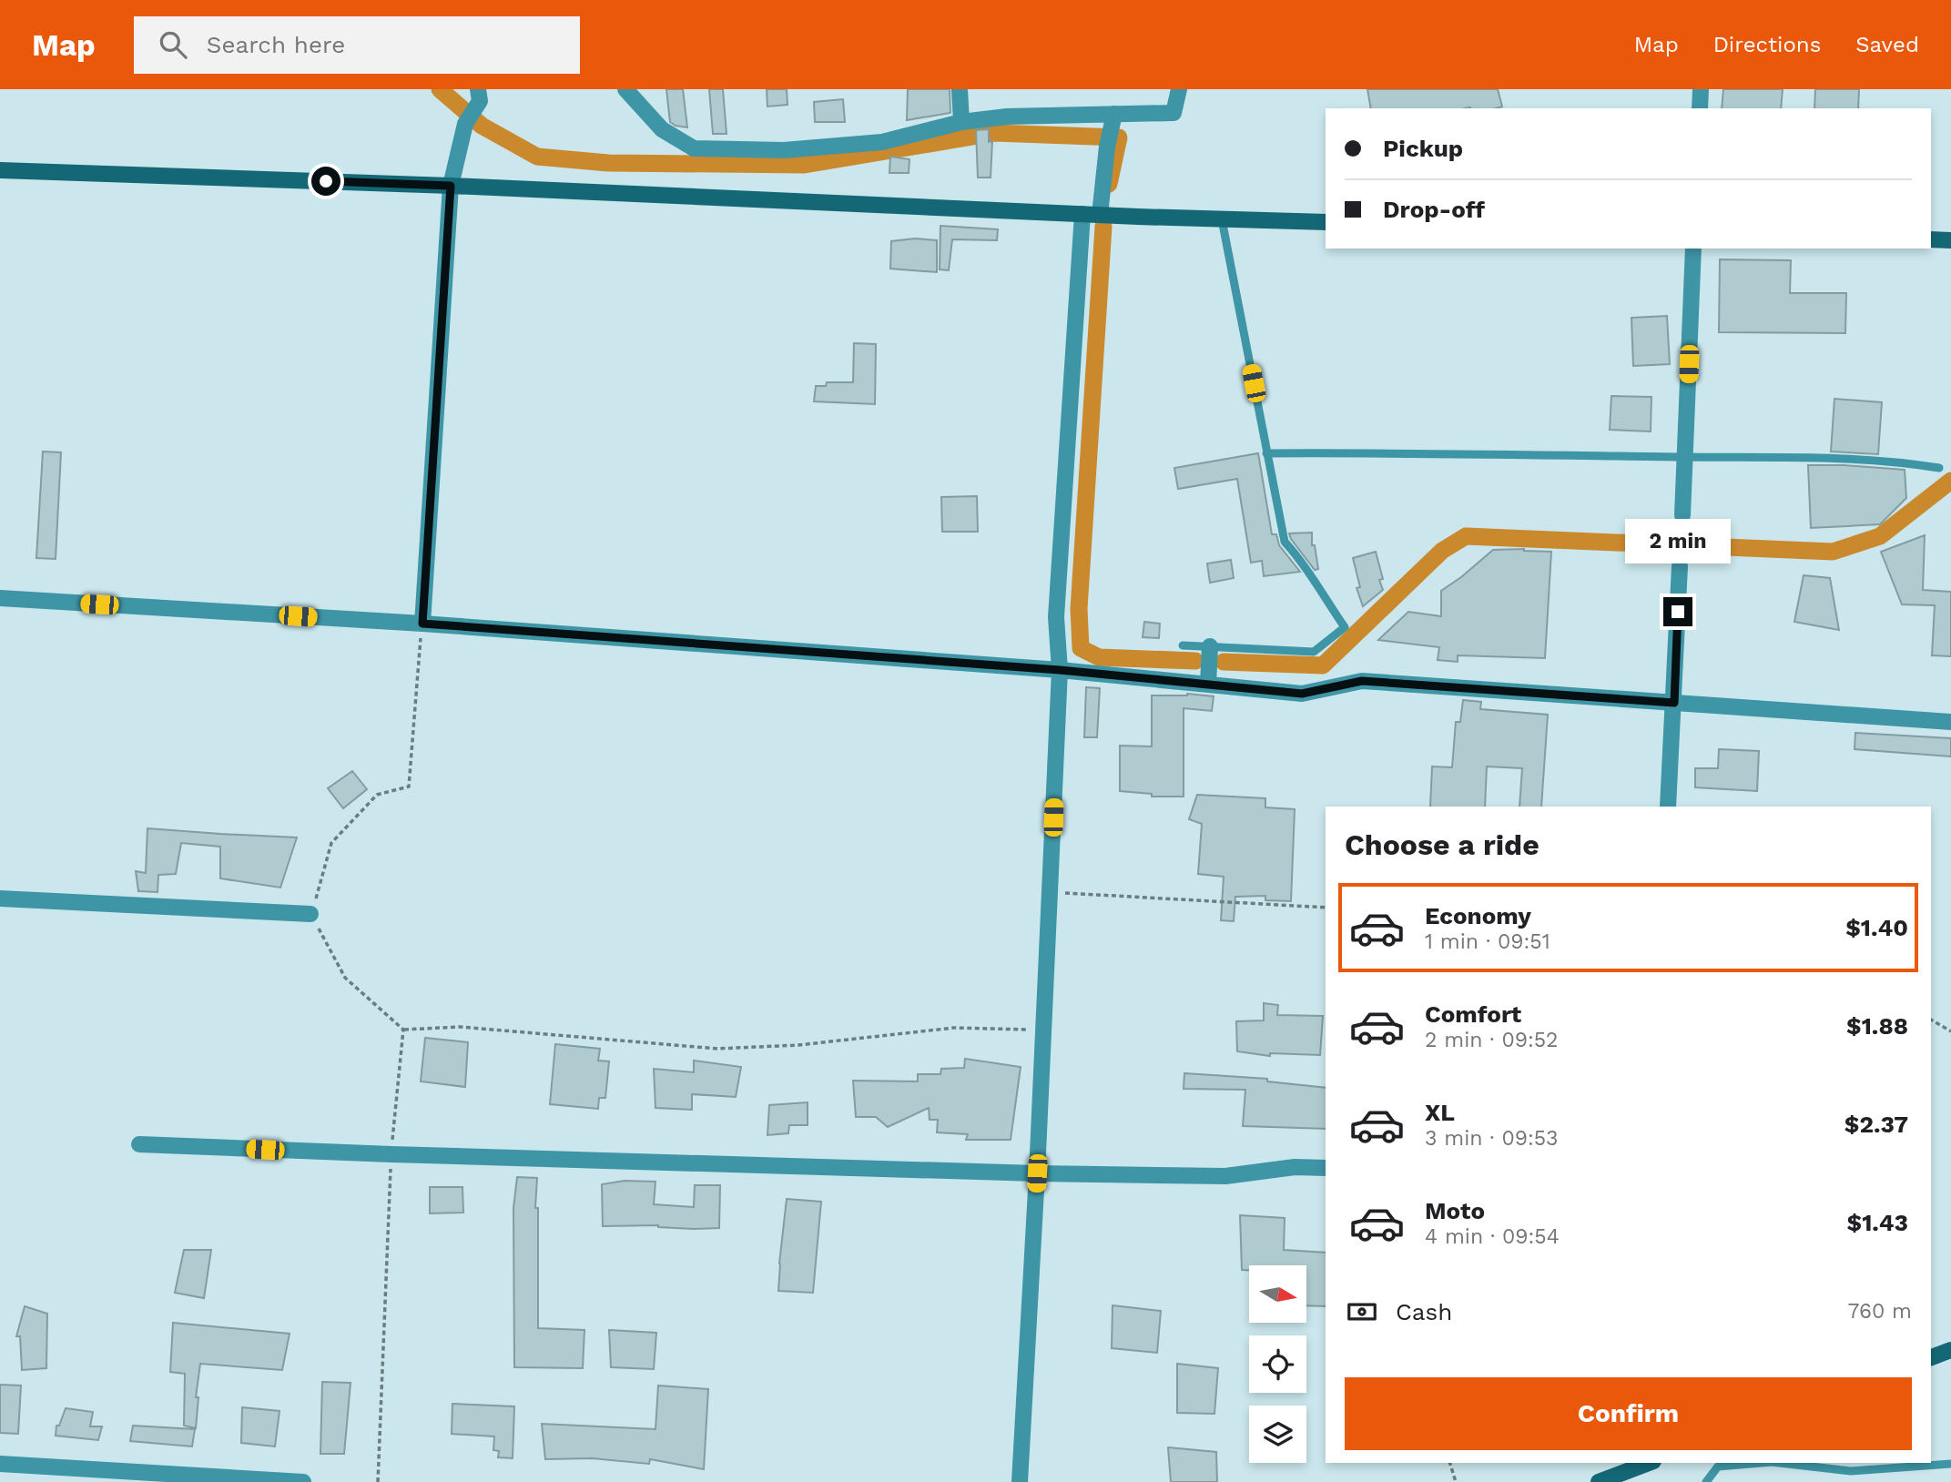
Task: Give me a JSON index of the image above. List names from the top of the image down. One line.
{"north":"right","page":{"header":"Map","search":"Search here","nav":["Map","Directions","Saved"],"banner":["Pickup","Drop-off"],"bubble":"2 min","heading":"Choose a ride","list":[{"name":"Economy","note":"1 min · 09:51","value":"$1.40"},{"name":"Comfort","note":"2 min · 09:52","value":"$1.88"},{"name":"XL","note":"3 min · 09:53","value":"$2.37"},{"name":"Moto","note":"4 min · 09:54","value":"$1.43"}],"pay":["Cash","760 m"],"buttons":"Confirm"}}
